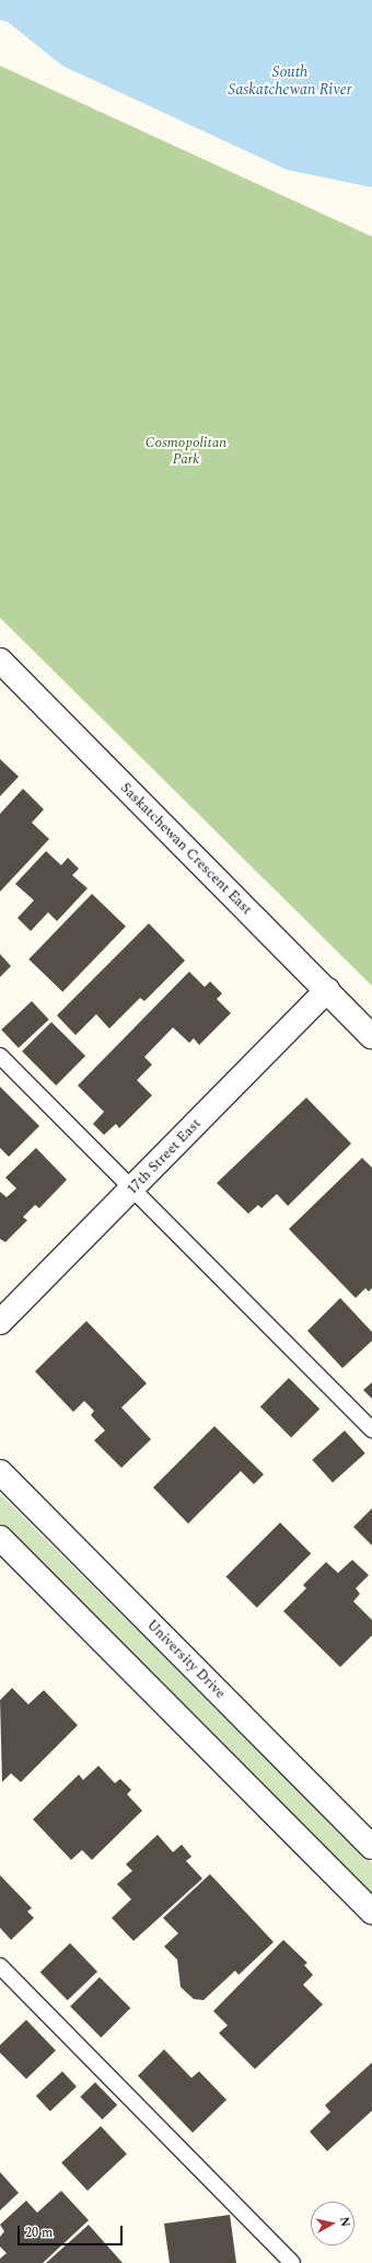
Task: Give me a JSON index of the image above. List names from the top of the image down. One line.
{"streets":{"street":["Saskatchewan Crescent East","17th Street East","University Drive"]},"crossings":[["Saskatchewan Crescent East","17th Street East"]],"water":["South Saskatchewan River"],"parks":["Cosmopolitan Park"],"scale_bar":"20 m","north":"right"}
